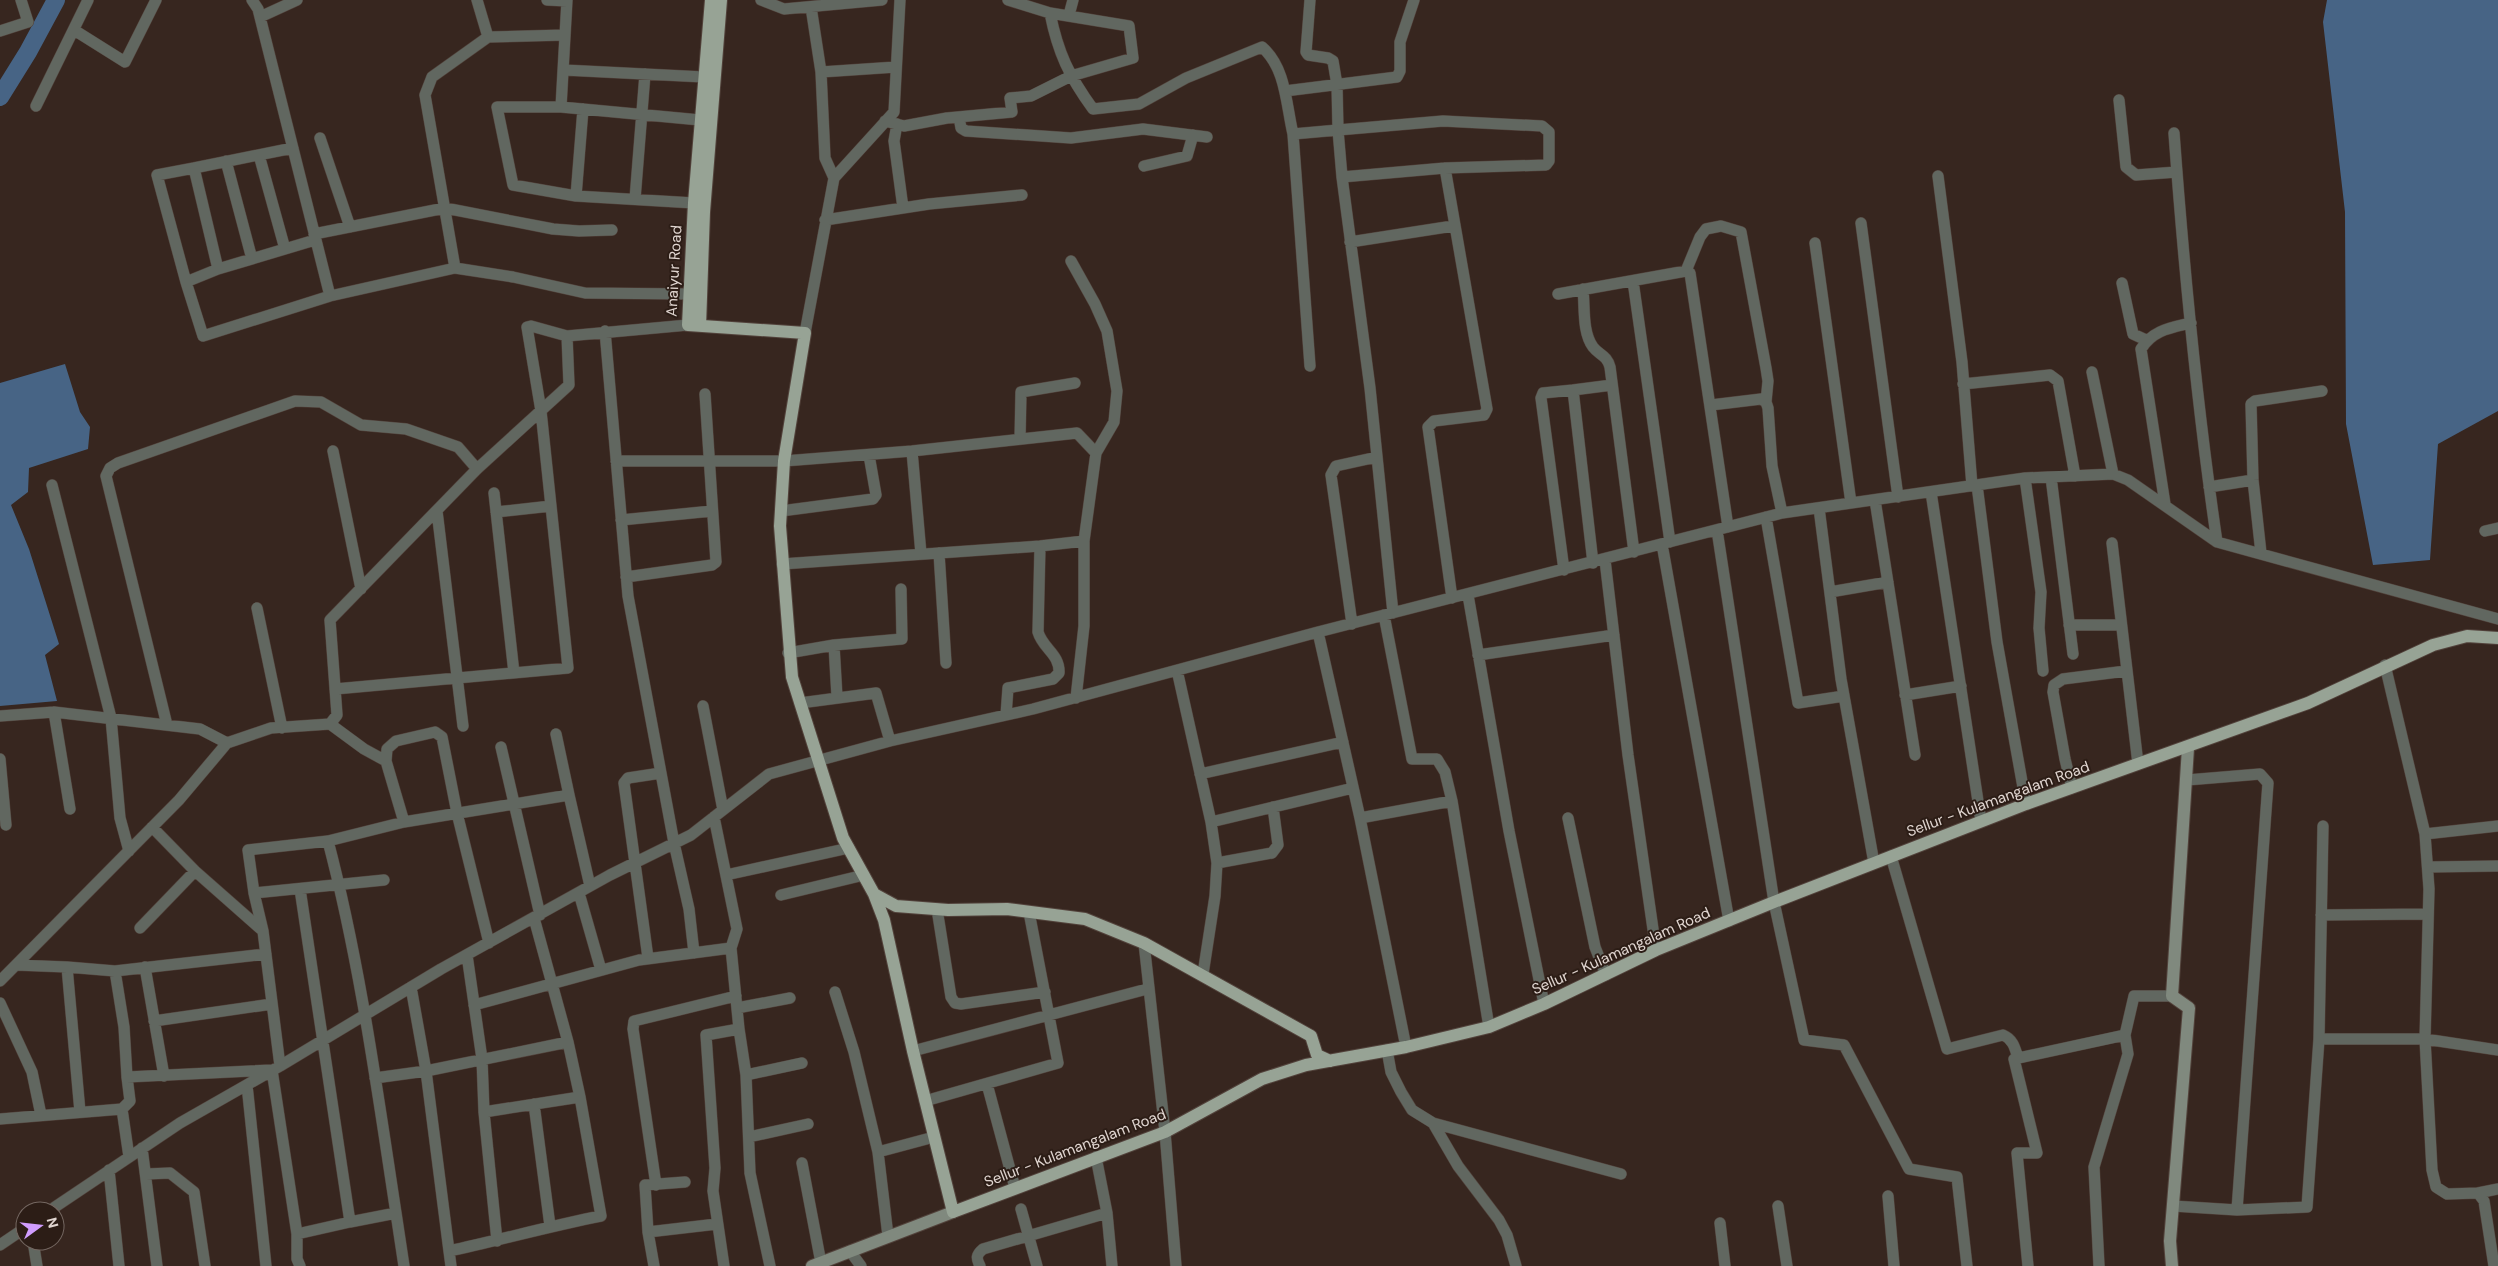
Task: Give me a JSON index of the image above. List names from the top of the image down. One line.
{"streets":{"main road":["Anaiyur Road","Sellur - Kulamangalam Road"]},"north":"right"}
